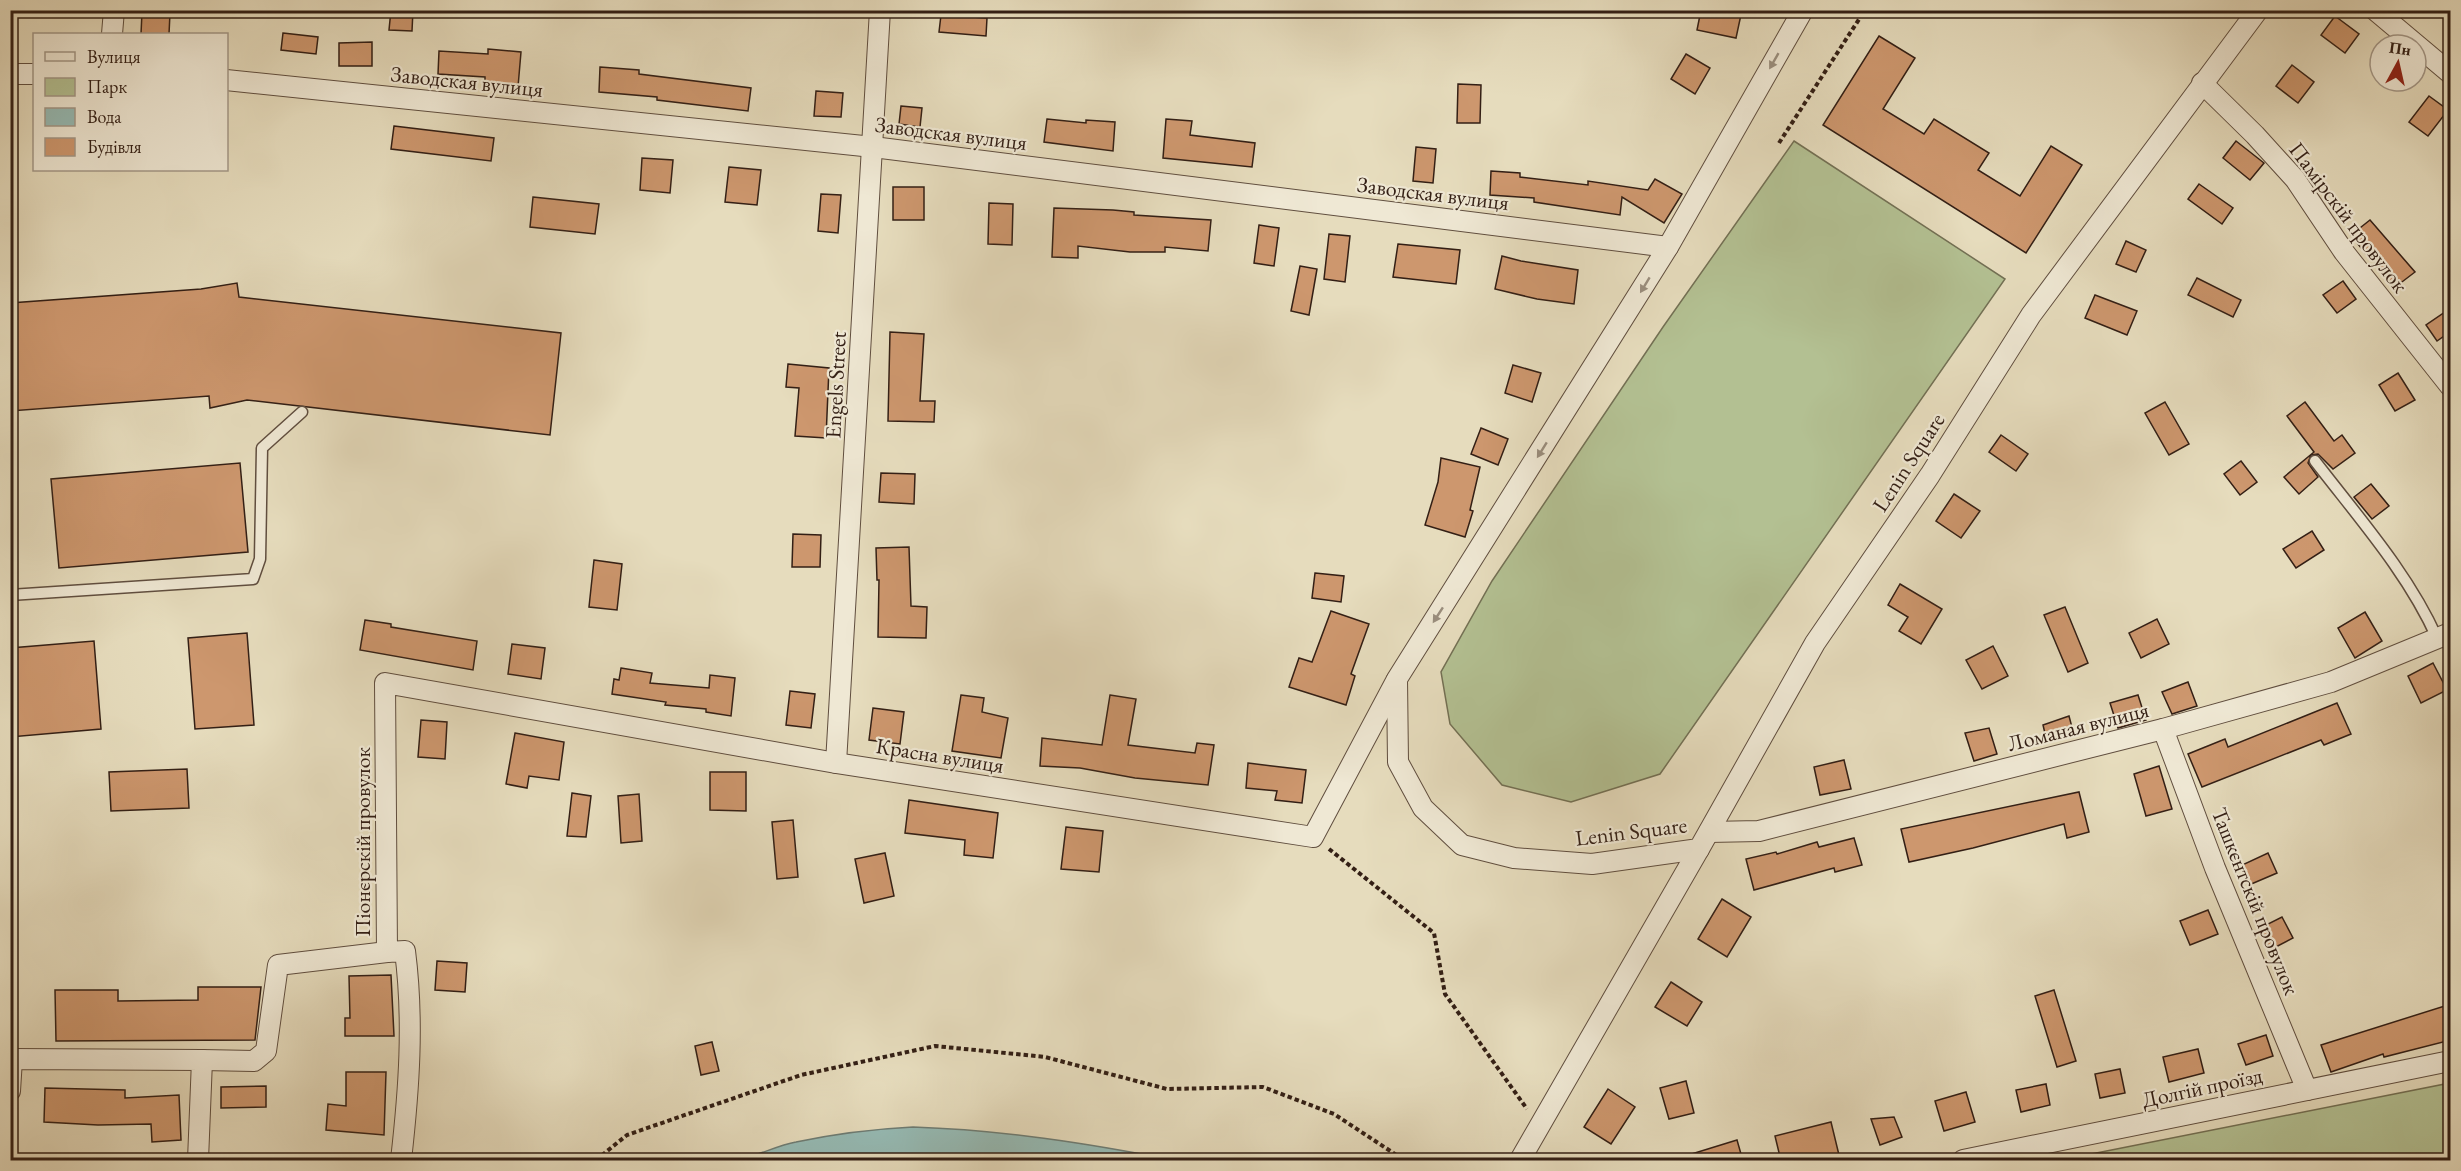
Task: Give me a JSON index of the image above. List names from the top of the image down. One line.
{"streets":{"street":["Заводская вулиця","Памірскій провулок","Engels Street","Lenin Square","Ломаная вулиця","Красна вулиця","Піонєрскій провулок","Ташкєнтскій провулок","Долгій проїзд"]},"crossings":[["Заводская вулиця","Engels Street"],["Памірскій провулок","Lenin Square"],["Engels Street","Красна вулиця"],["Lenin Square","Ломаная вулиця"],["Ломаная вулиця","Ташкєнтскій провулок"],["Красна вулиця","Піонєрскій провулок"],["Ташкєнтскій провулок","Долгій проїзд"]],"legend":["Вулиця","Парк","Вода","Будівля"],"north":"top"}
